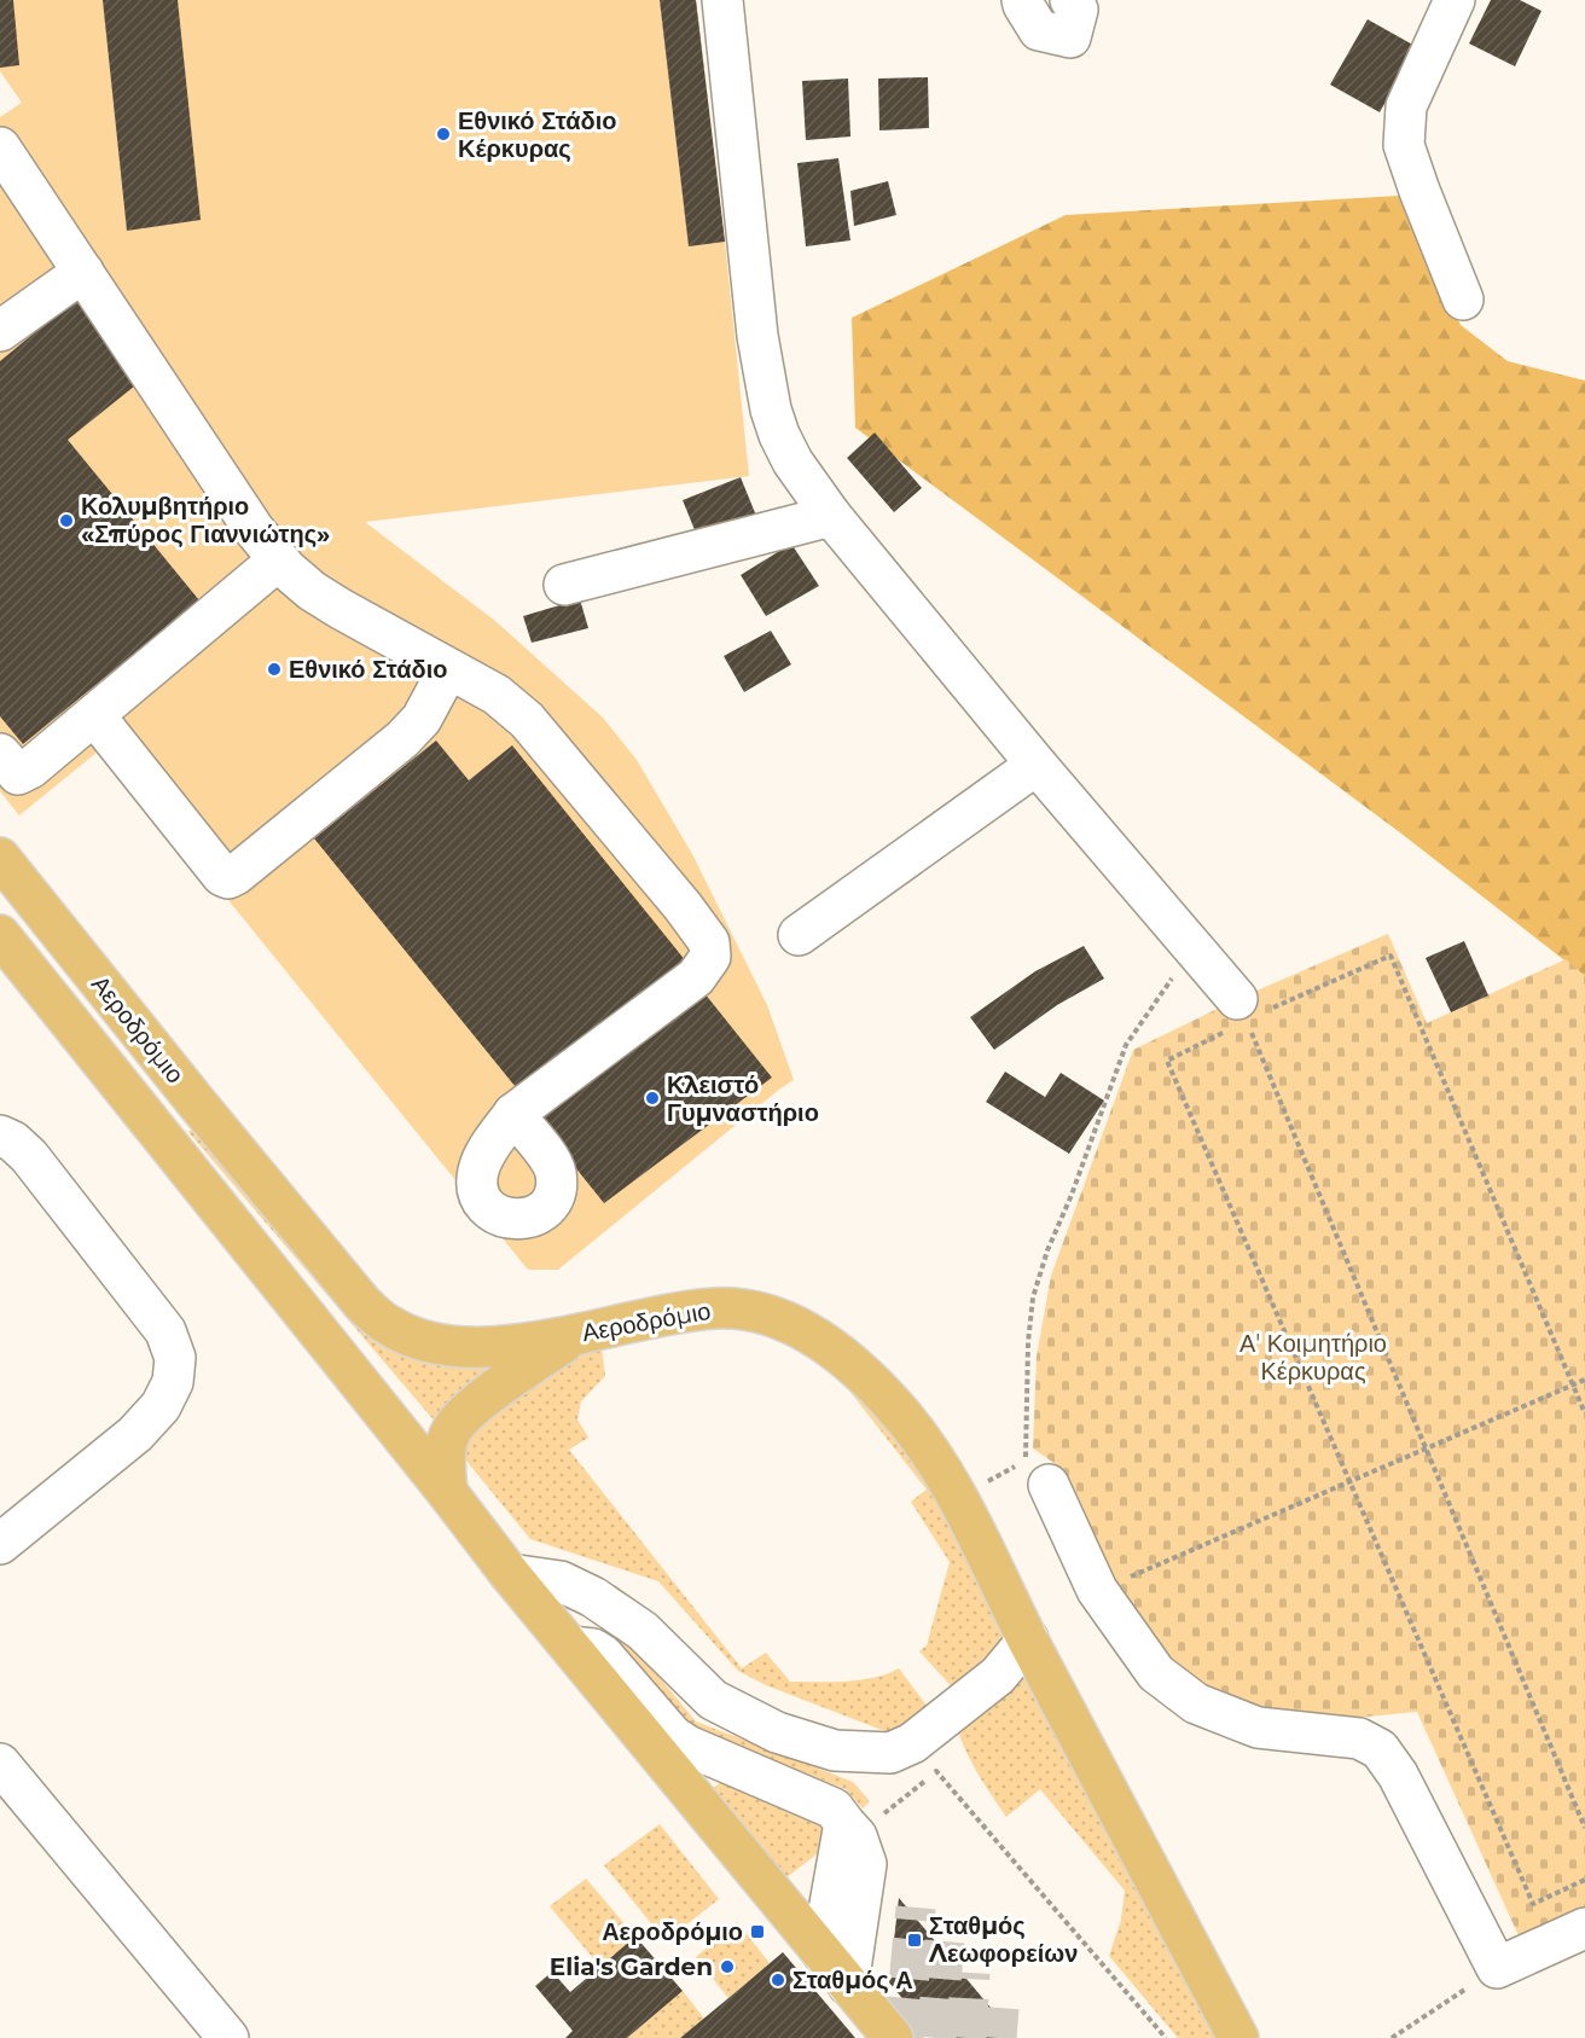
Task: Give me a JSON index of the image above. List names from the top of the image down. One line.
{"streets":{"main road":["Αεροδρόμιο"]},"parks":["Α' Κοιμητήριο Κέρκυρας"],"places":{"other":["Εθνικό Στάδιο Κέρκυρας","Κολυμβητήριο «Σπύρος Γιαννιώτης»","Εθνικό Στάδιο","Κλειστό Γυμναστήριο","Elia's Garden","Σταθμός Α"],"transit":["Αεροδρόμιο","Σταθμός Λεωφορείων"]}}
